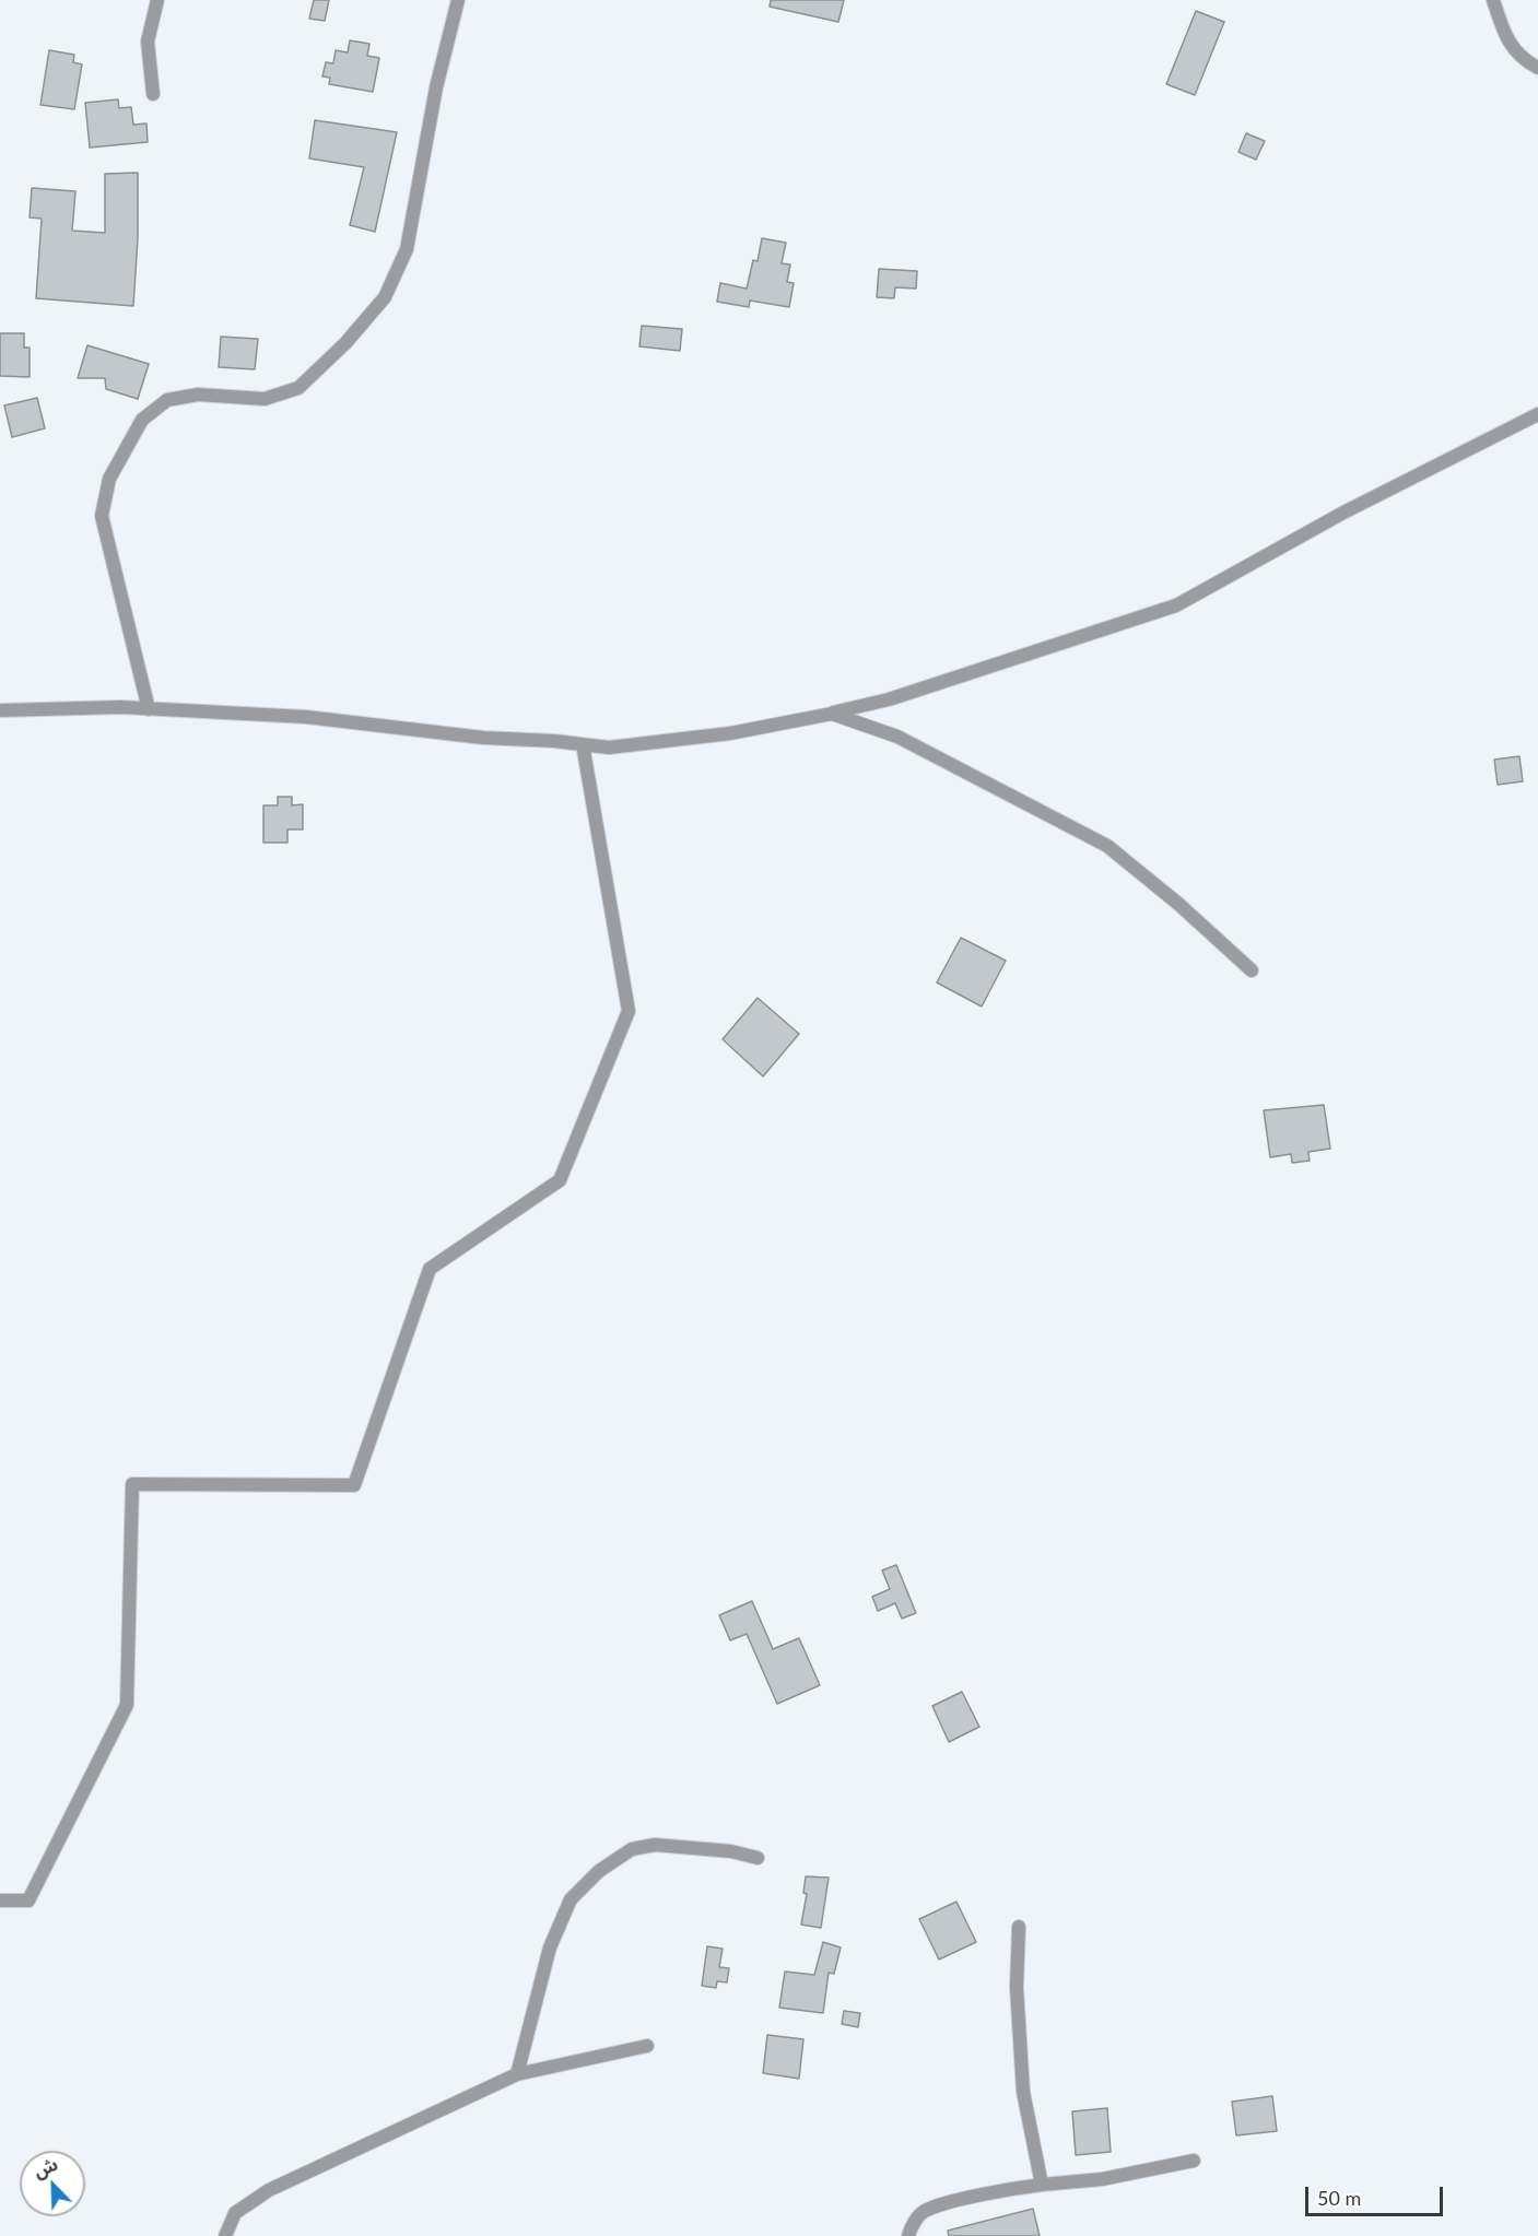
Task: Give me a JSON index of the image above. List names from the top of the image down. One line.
{"scale_bar":"50 m","north":"top left"}
